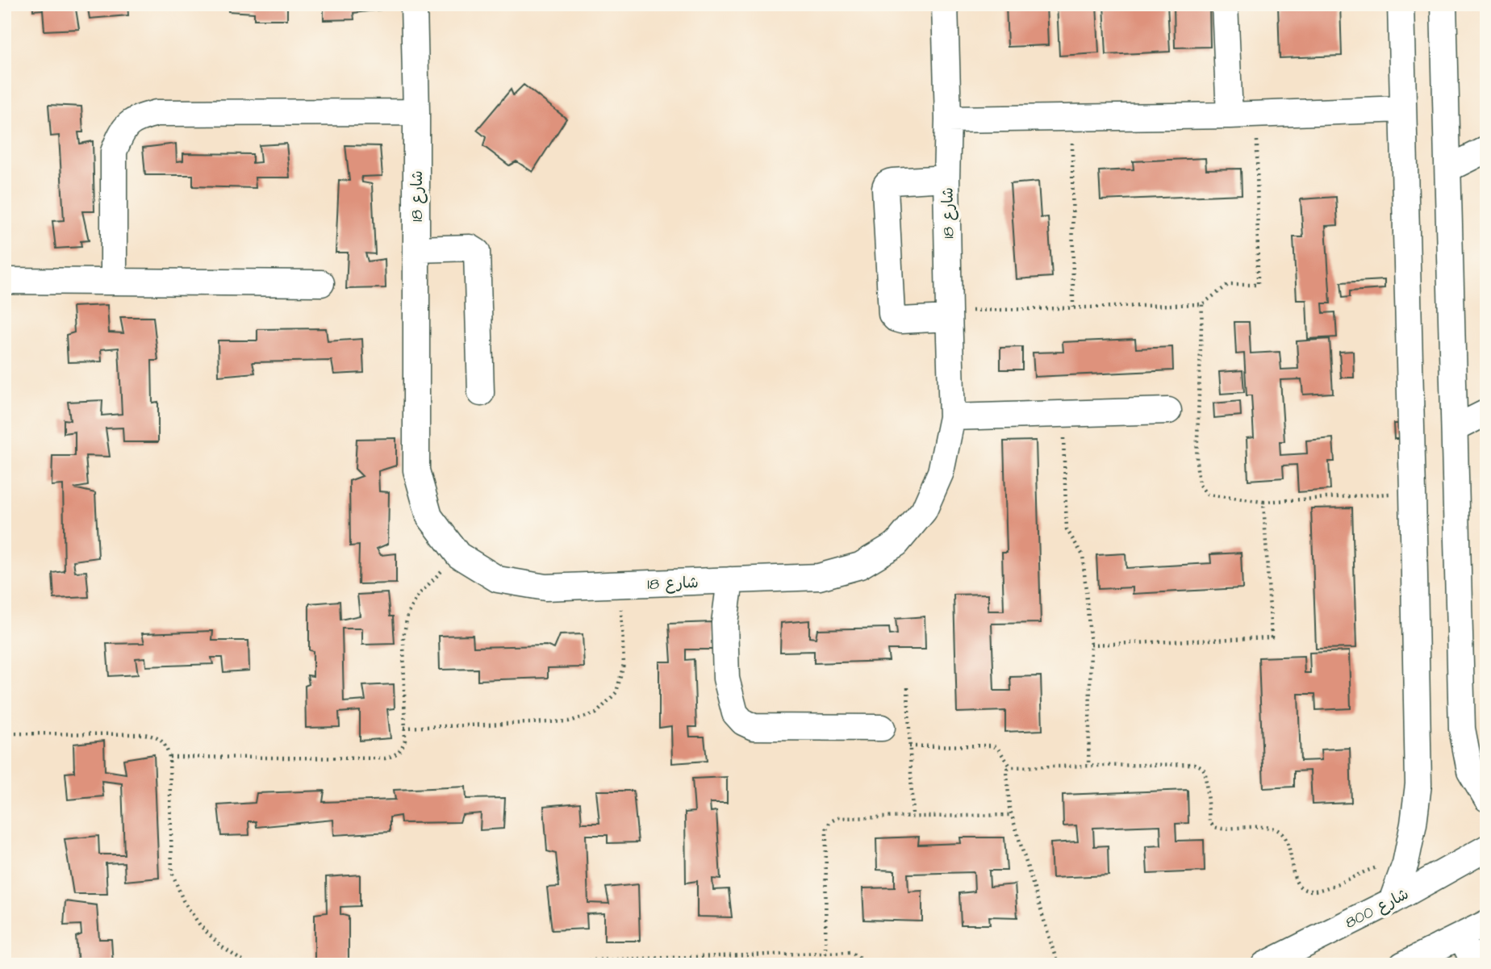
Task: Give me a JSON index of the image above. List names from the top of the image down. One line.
{"streets":{"street":["شارع 18","شارع 800"]}}
